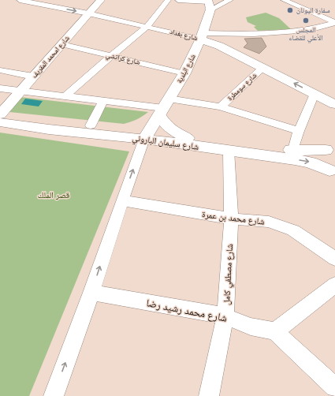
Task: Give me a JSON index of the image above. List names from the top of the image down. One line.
{"streets":{"main road":["شارع بغداد","شارع امحمد المقريف","شارع البلدية","شارع سليمان الباروني"],"street":["شارع كراتشي","شارع سومطرة","شارع محمد بن عمرة","شارع مصطفي كامل","شارع محمد رشيد رضا"]},"crossings":[["شارع بغداد","شارع امحمد المقريف"],["شارع بغداد","شارع البلدية"],["شارع بغداد","شارع سومطرة"],["شارع امحمد المقريف","شارع كراتشي"],["شارع امحمد المقريف","شارع سليمان الباروني"],["شارع كراتشي","شارع البلدية"],["شارع البلدية","شارع سليمان الباروني"],["شارع سليمان الباروني","شارع مصطفي كامل"],["شارع محمد بن عمرة","شارع مصطفي كامل"],["شارع مصطفي كامل","شارع محمد رشيد رضا"]],"parks":["قصر الملك"],"places":["سفارة اليونان","المجلس الأعلي للقضاء"]}
